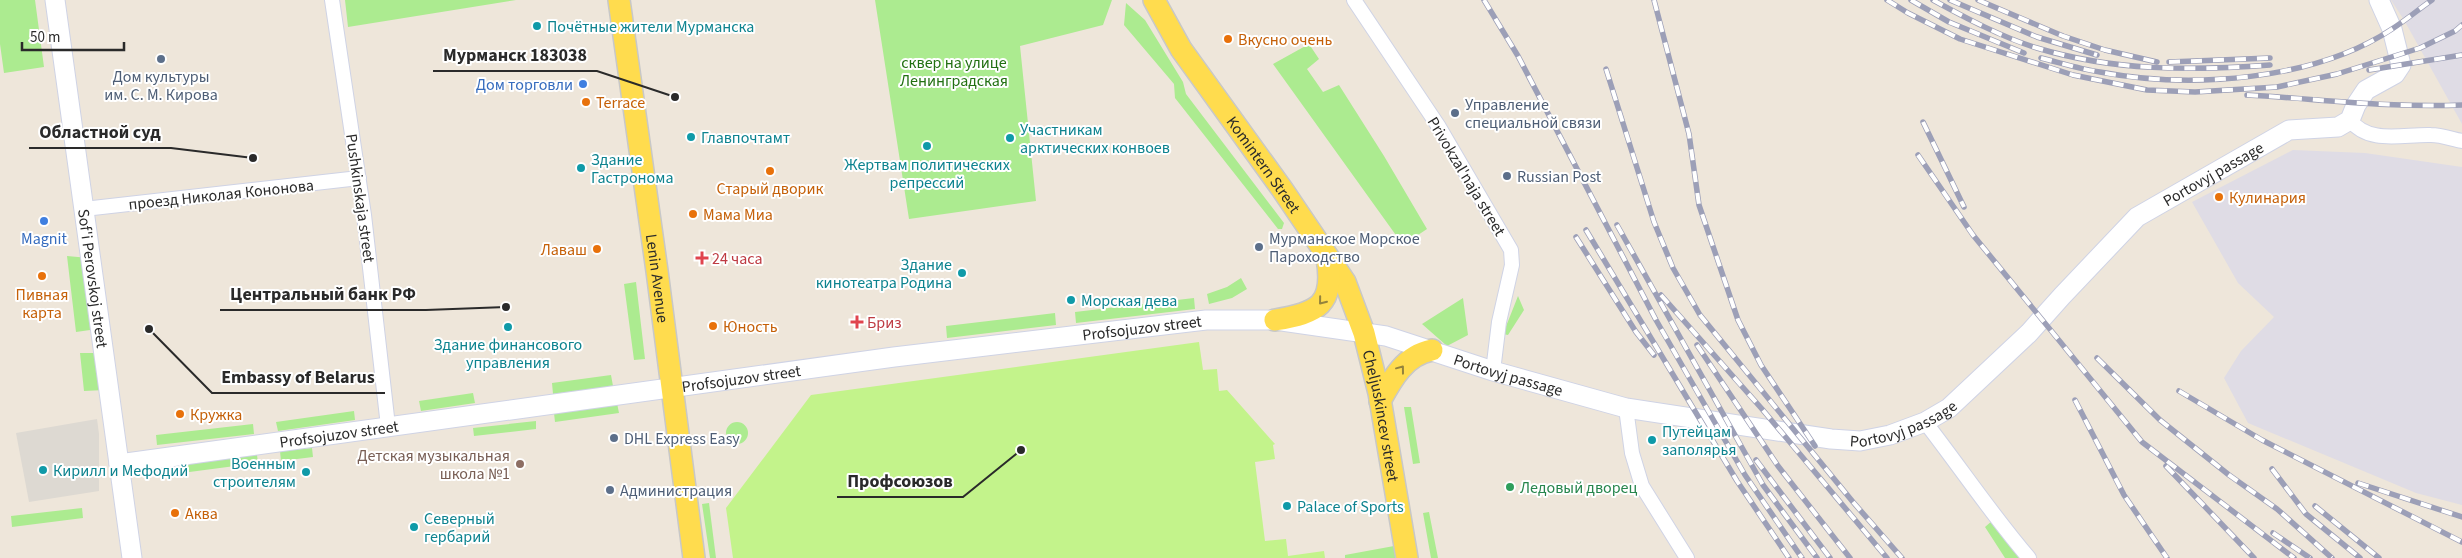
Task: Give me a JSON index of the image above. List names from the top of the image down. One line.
{"streets":{"main road":["Komintern Street","Lenin Avenue","Cheljuskincev street"],"street":["Portovyj passage","Privokzal'naja street","проезд Николая Кононова","Pushkinskaja street","Sof'i Perovskoj street","Profsojuzov street"]},"crossings":[["Komintern Street","Portovyj passage"],["Komintern Street","Profsojuzov street"],["Komintern Street","Cheljuskincev street"],["Portovyj passage","Privokzal'naja street"],["Portovyj passage","Profsojuzov street"],["Portovyj passage","Cheljuskincev street"],["проезд Николая Кононова","Pushkinskaja street"],["проезд Николая Кононова","Sof'i Perovskoj street"],["Pushkinskaja street","Profsojuzov street"],["Sof'i Perovskoj street","Profsojuzov street"],["Lenin Avenue","Profsojuzov street"],["Profsojuzov street","Cheljuskincev street"]],"parks":["сквер на улице Ленинградская"],"places":{"other":["Почётные жители Мурманска","Вкусно очень","Дом культуры им. С. М. Кирова","Дом торговли","Мурманск 183038","Terrace","Управление специальной связи","Главпочтамт","Участникам арктических конвоев","Жертвам политических репрессий","Областной суд","Здание Гастронома","Старый дворик","Russian Post","Кулинария","Мама Миа","Magnit","Мурманское Морское Пароходство","Лаваш","Здание кинотеатра Родина","Пивная карта","Морская дева","Центральный банк РФ","Юность","Здание финансового управления","Embassy of Belarus","Кружка","DHL Express Easy","Путейцам заполярья","Профсоюзов","Детская музыкальная школа №1","Кирилл и Мефодий","Военным строителям","Ледовый дворец","Администрация","Palace of Sports","Аква","Северный гербарий"],"health":["24 часа","Бриз"]},"scale_bar":"50 m"}
